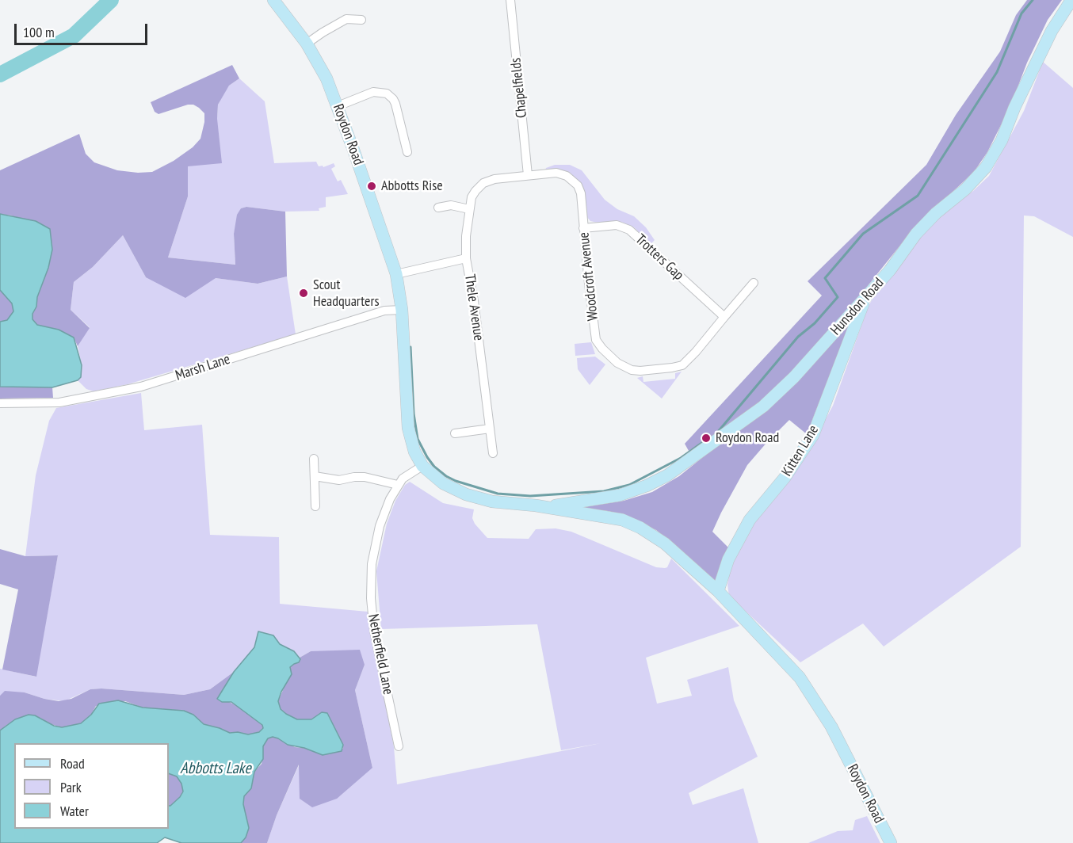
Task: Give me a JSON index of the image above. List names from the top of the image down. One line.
{"streets":{"main road":["Roydon Road","Hunsdon Road","Kitten Lane"],"street":["Chapelfields","Trotters Gap","Woodcroft Avenue","Thele Avenue","Marsh Lane","Netherfield Lane"]},"crossings":[["Chapelfields","Woodcroft Avenue"],["Roydon Road","Hunsdon Road"],["Roydon Road","Thele Avenue"],["Roydon Road","Marsh Lane"],["Roydon Road","Kitten Lane"],["Roydon Road","Netherfield Lane"],["Trotters Gap","Woodcroft Avenue"],["Woodcroft Avenue","Thele Avenue"],["Hunsdon Road","Kitten Lane"]],"water":["Abbotts Lake"],"places":["Abbotts Rise","Scout Headquarters","Roydon Road"],"legend":["Road","Park","Water"],"scale_bar":"100 m"}
